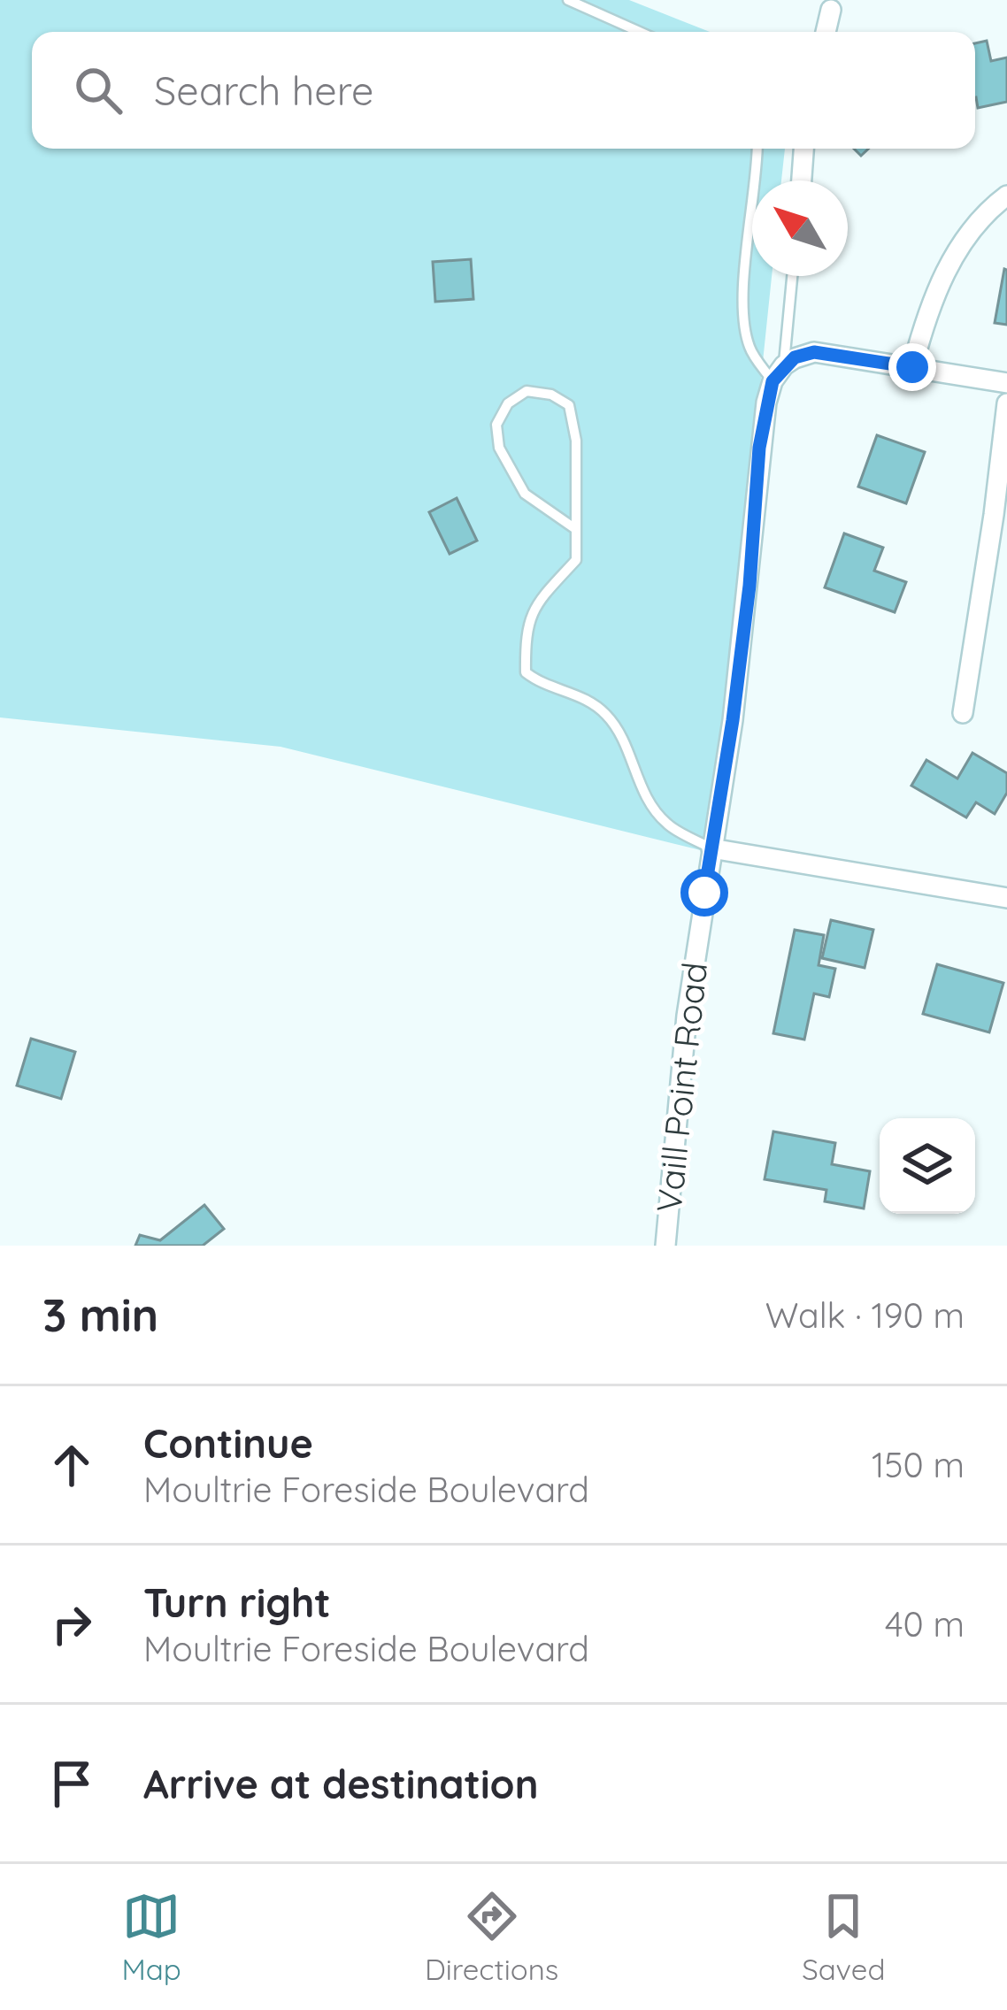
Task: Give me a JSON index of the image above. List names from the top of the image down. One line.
{"streets":{"street":["Vaill Point Road"]},"north":"top left","page":{"search":"Search here","heading":["3 min","Walk · 190 m"],"list":[["Continue","Moultrie Foreside Boulevard","150 m"],["Turn right","Moultrie Foreside Boulevard","40 m"],"Arrive at destination"],"nav":["Map","Directions","Saved"]}}
